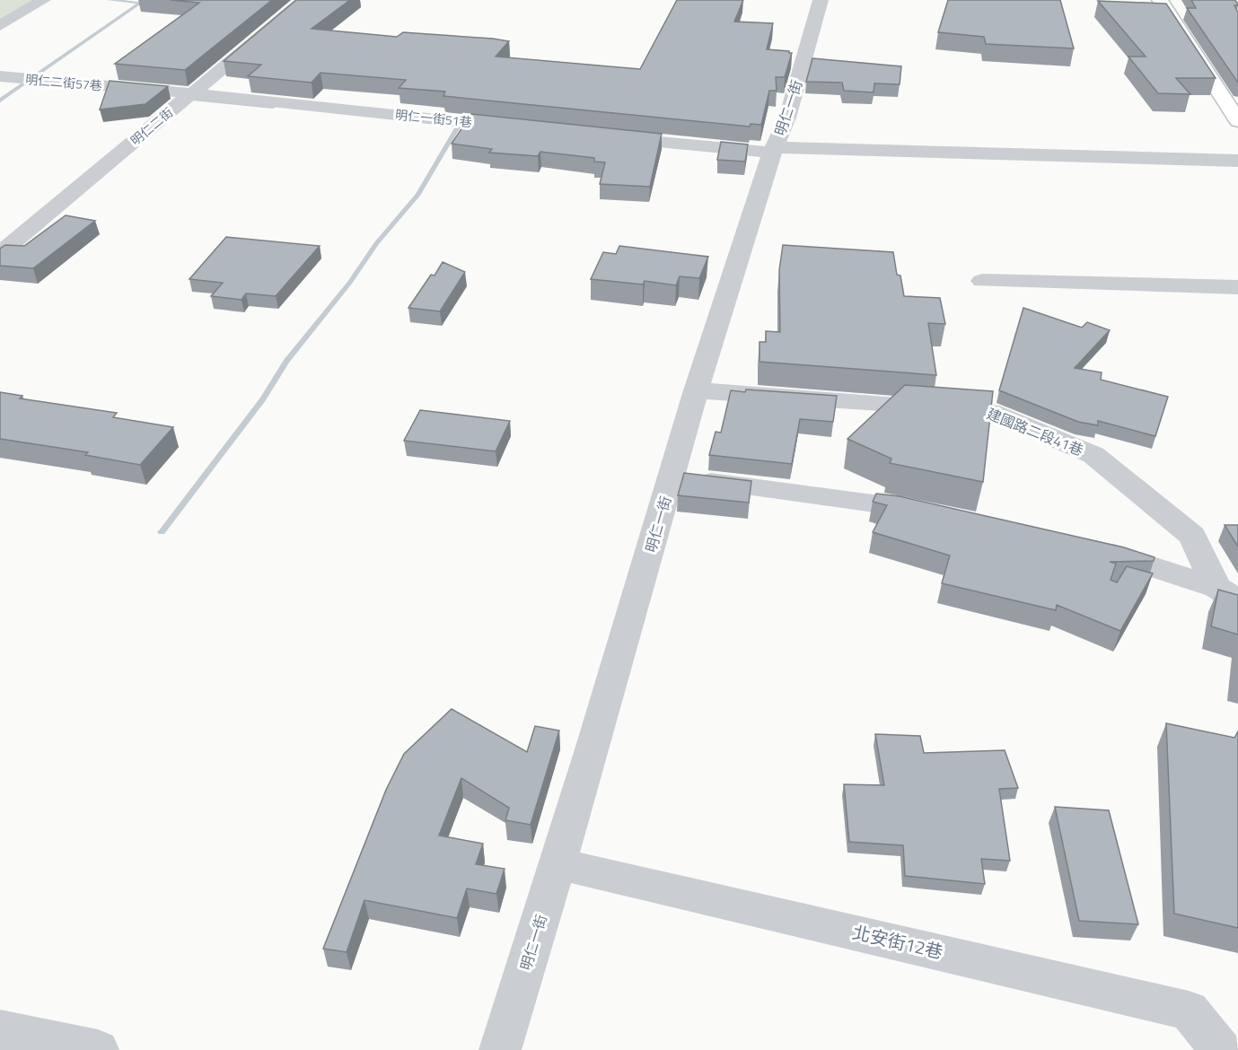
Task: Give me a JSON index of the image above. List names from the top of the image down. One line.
{"streets":{"street":["明仁二街57巷","明仁一街","明仁一街51巷","明仁二街","建國路二段41巷","北安街12巷"]},"crossings":[["明仁二街57巷","明仁一街51巷"],["明仁二街57巷","明仁二街"],["明仁一街","建國路二段41巷"],["明仁一街","北安街12巷"],["明仁一街51巷","明仁二街"]]}
